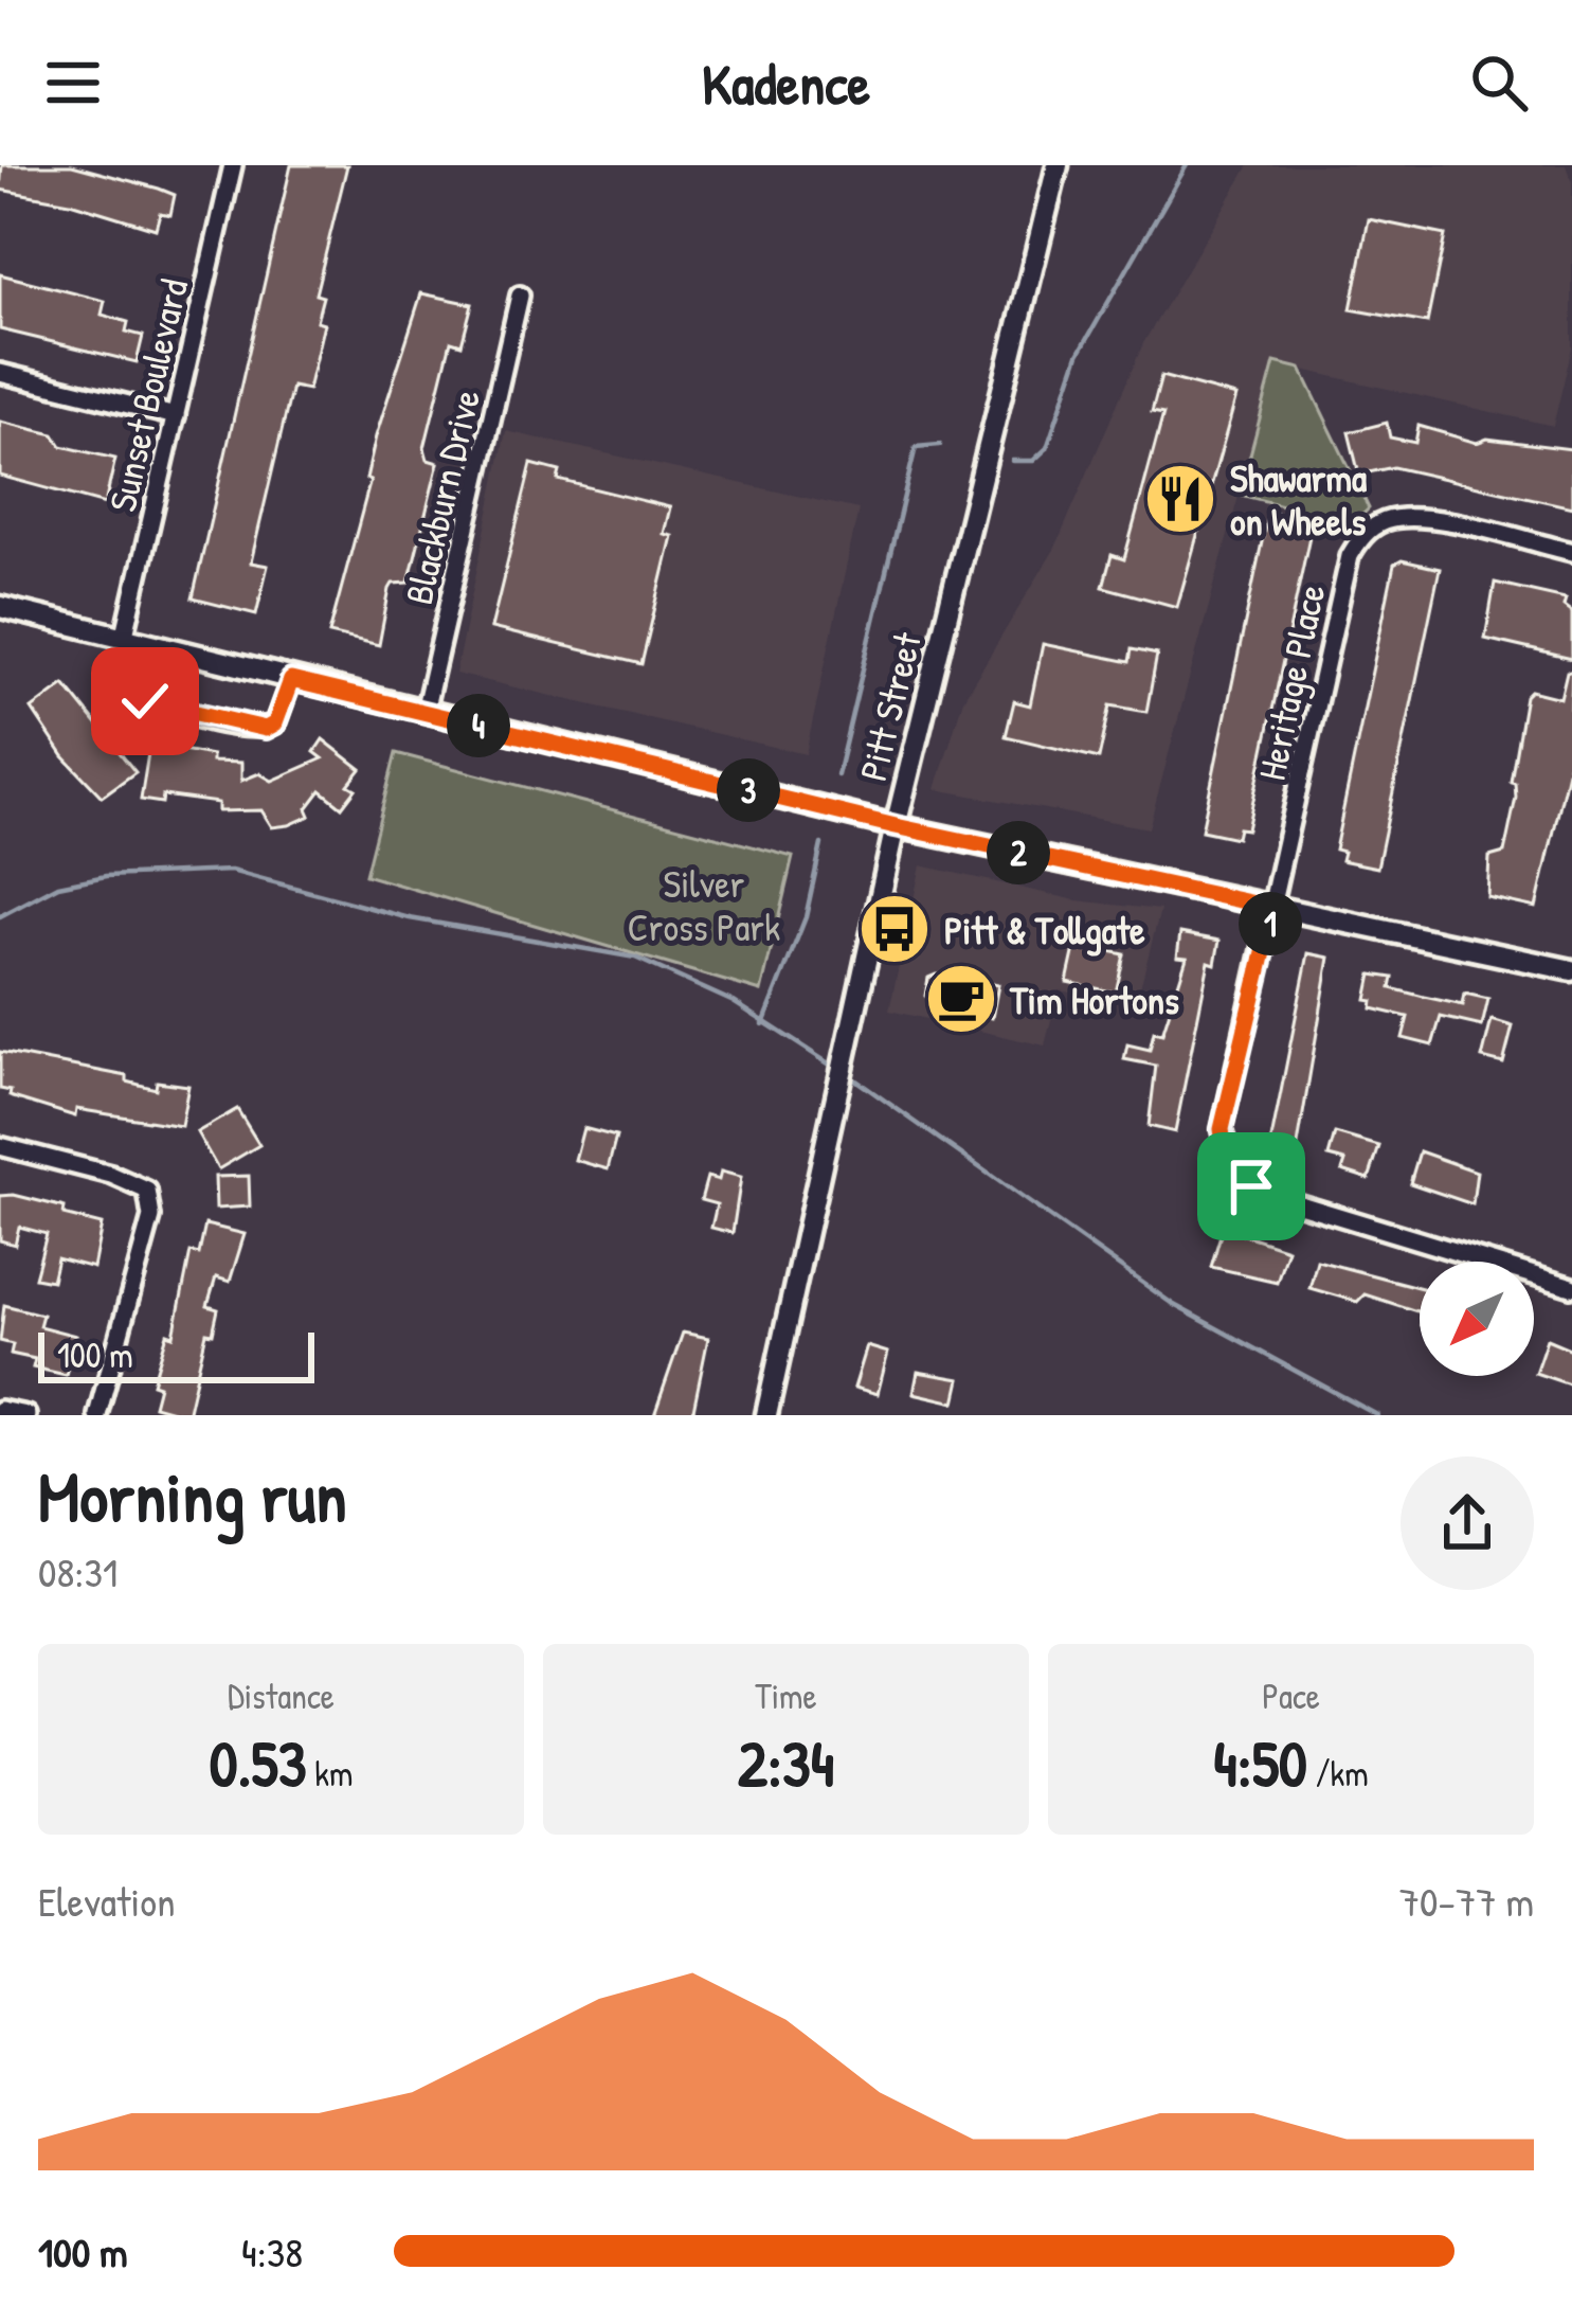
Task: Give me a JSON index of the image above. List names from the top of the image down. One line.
{"streets":{"street":["Sunset Boulevard","Blackburn Drive","Heritage Place","Pitt Street"]},"parks":["Silver Cross Park"],"places":{"restaurant":["Shawarma on Wheels"],"bus stop":["Pitt & Tollgate"],"cafe":["Tim Hortons"]},"scale_bar":"100 m","north":"bottom left","page":{"header":"Kadence","pins":["4","3","2","1"],"scale":"100 m","heading":["Morning run","08:31"],"stats":[["Distance","0.53 km"],["Time","2:34"],["Pace","4:50 /km"]],"chart":["Elevation","70–77 m"],"list":[{"name":"100 m","note":"4:38"}]}}
